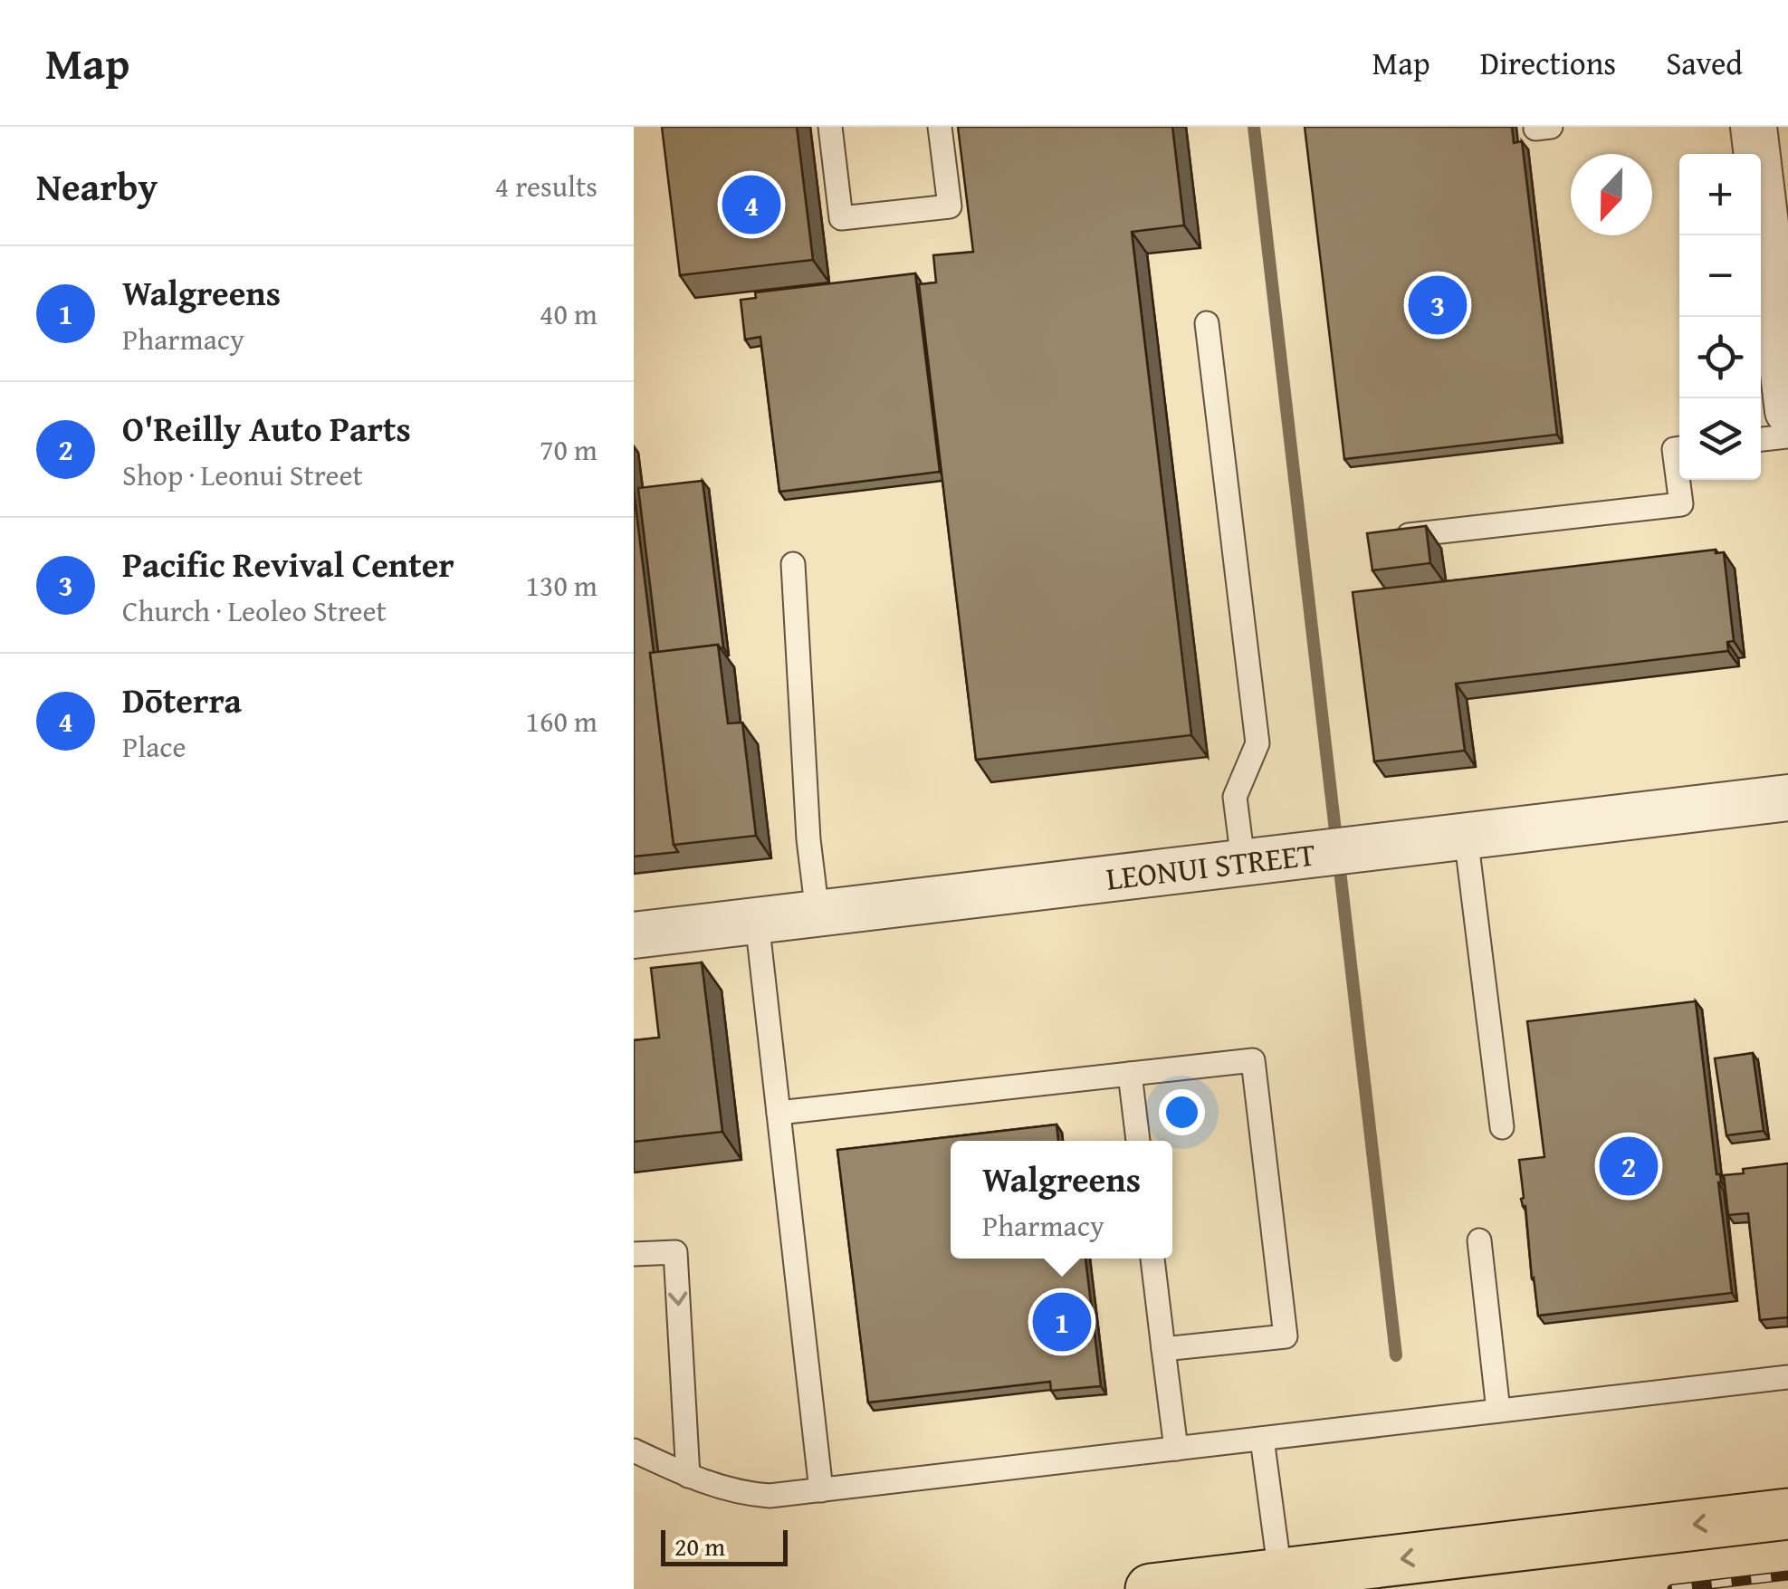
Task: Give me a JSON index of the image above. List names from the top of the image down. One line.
{"streets":{"street":["LEONUI STREET"]},"scale_bar":"20 m","north":"bottom","page":{"header":"Map","nav":["Map","Directions","Saved"],"heading":["Nearby","4 results"],"map_buttons":["+","−"],"pins":["4","3","2","1"],"list":[{"mark":"1","name":"Walgreens","note":"Pharmacy","value":"40 m"},{"mark":"2","name":"O'Reilly Auto Parts","note":"Shop · Leonui Street","value":"70 m"},{"mark":"3","name":"Pacific Revival Center","note":"Church · Leoleo Street","value":"130 m"},{"mark":"4","name":"Dōterra","note":"Place","value":"160 m"}],"popup":["Walgreens","Pharmacy"],"scale":"20 m"}}
